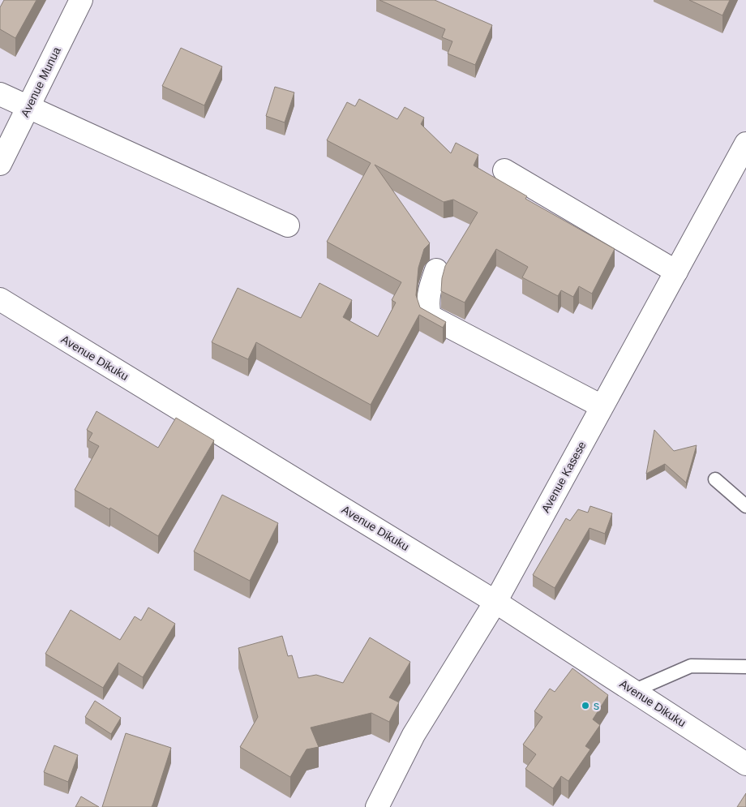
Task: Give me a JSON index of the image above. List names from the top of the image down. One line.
{"streets":{"street":["Avenue Munua","Avenue Dikuku","Avenue Kasese"]},"crossings":[["Avenue Dikuku","Avenue Kasese"]],"places":["s"]}
